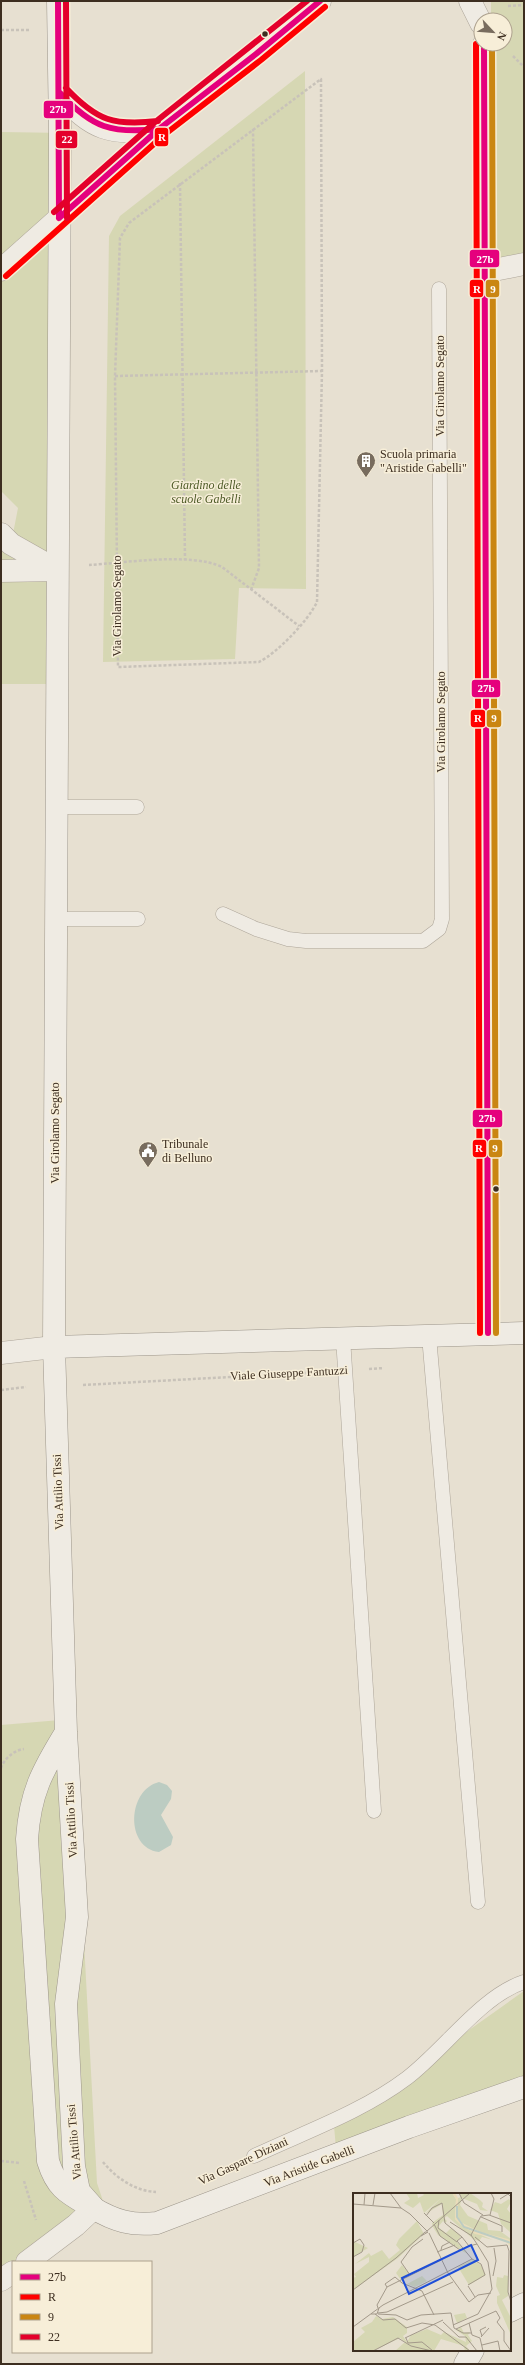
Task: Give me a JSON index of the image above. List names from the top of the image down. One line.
{"streets":{"main road":["Via Girolamo Segato","Via Attilio Tissi","Via Aristide Gabelli"],"lane":["Via Gaspare Diziani"],"path":["Viale Giuseppe Fantuzzi"]},"crossings":[["Via Girolamo Segato","Via Attilio Tissi"],["Viale Giuseppe Fantuzzi","Via Attilio Tissi"],["Via Attilio Tissi","Via Aristide Gabelli"]],"parks":["Giardino delle scuole Gabelli"],"places":{"building":["Scuola primaria \"Aristide Gabelli\""],"public building":["Tribunale di Belluno"]},"lines":["transit line 27b","transit line 22","transit line R","transit line 9"],"legend":["27b","R","9","22"],"north":"bottom right"}
